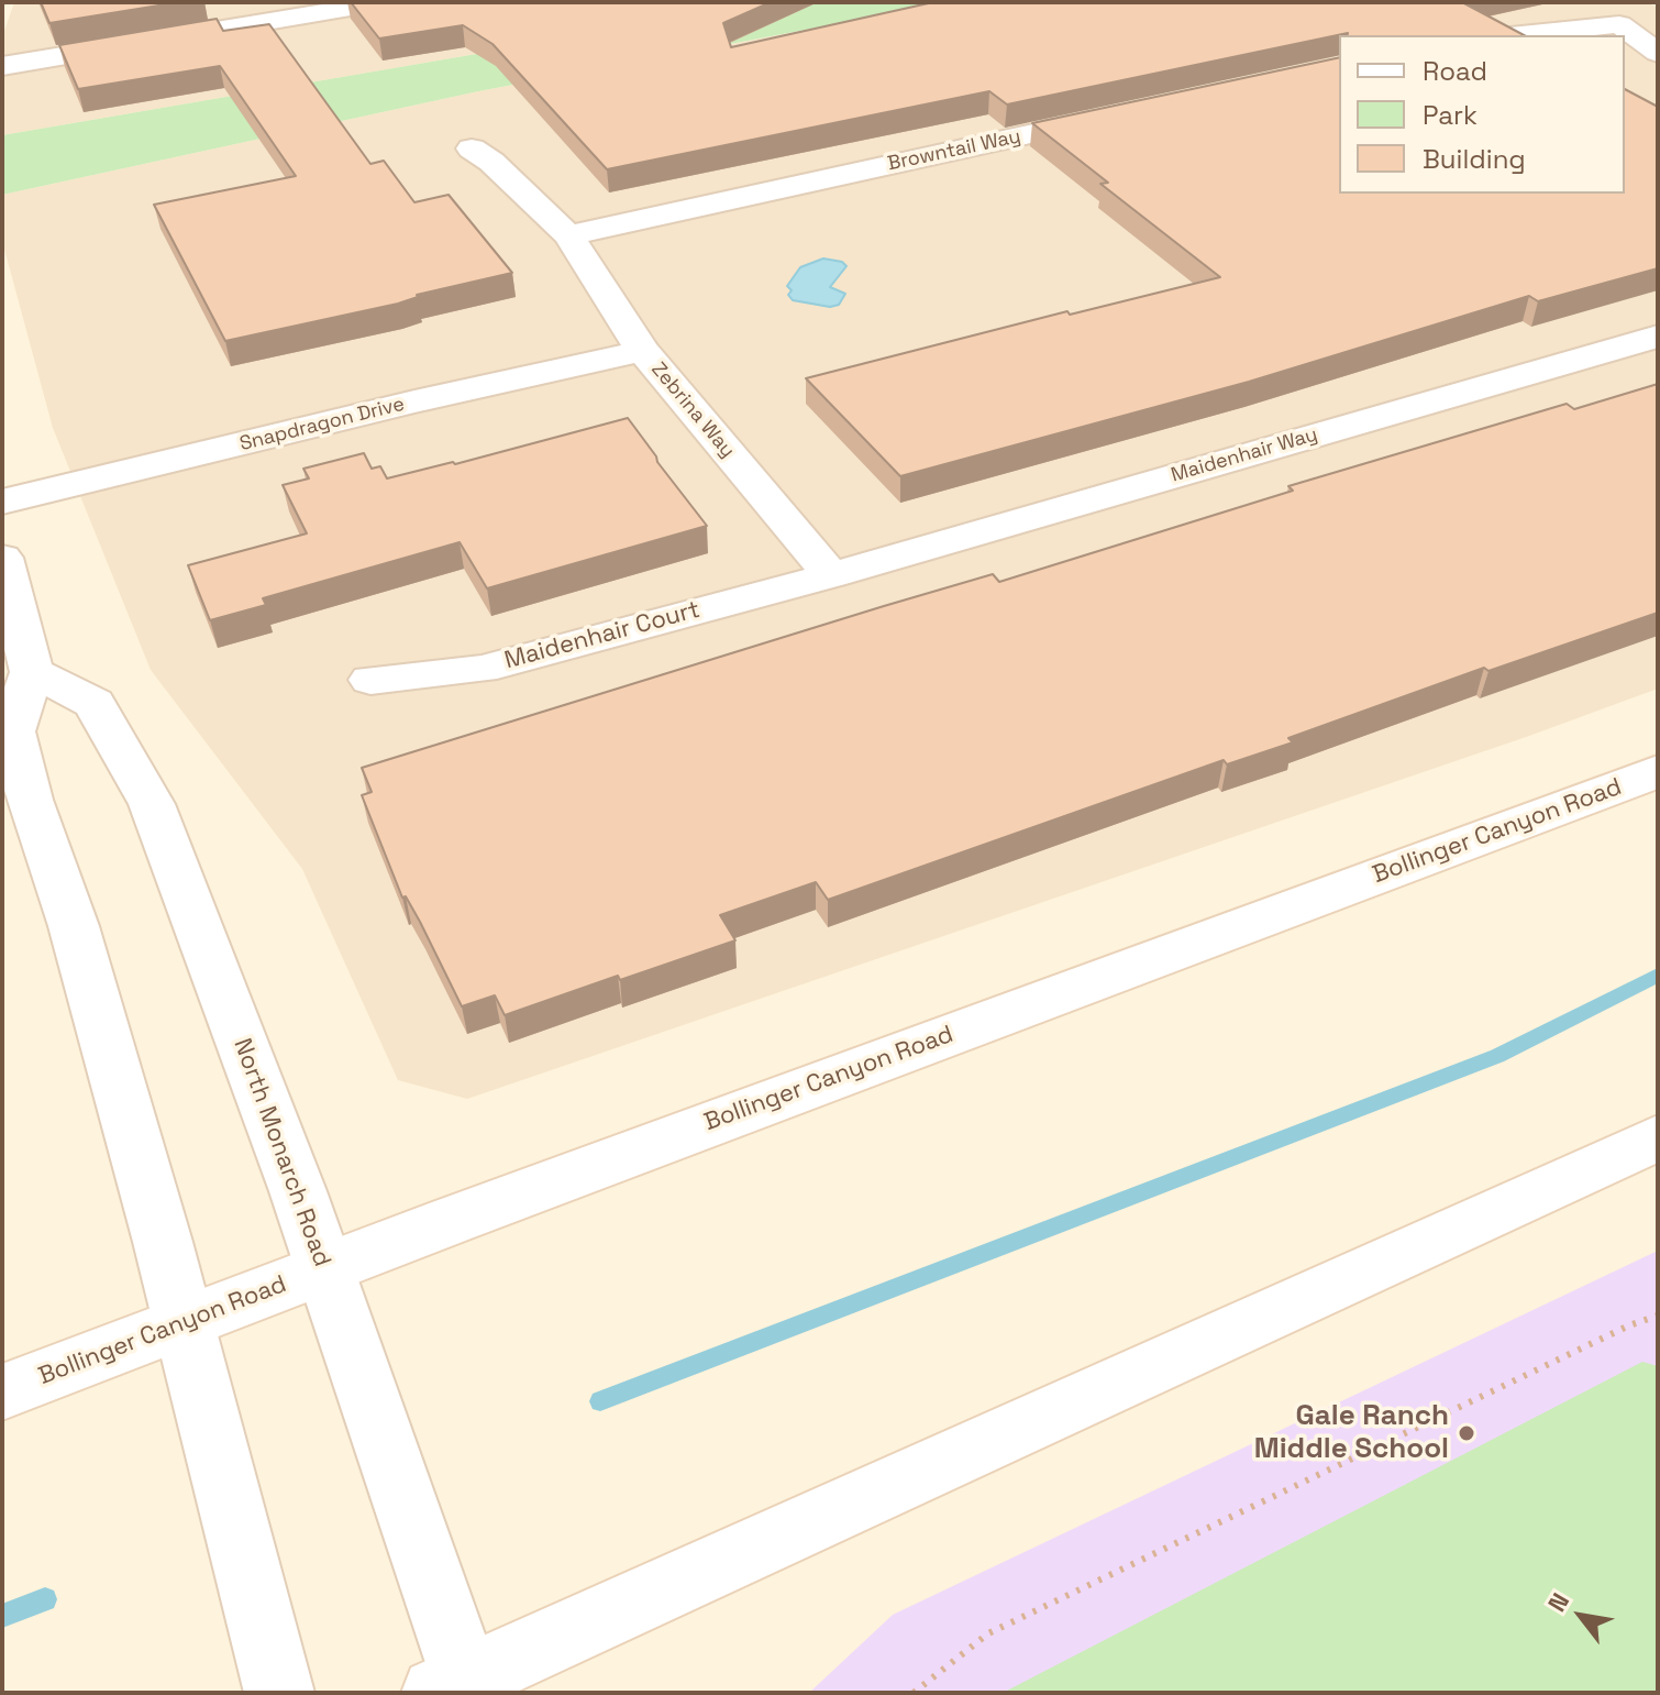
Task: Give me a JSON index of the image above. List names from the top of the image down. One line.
{"streets":{"street":["Browntail Way","Zebrina Way","Snapdragon Drive","Maidenhair Way","Maidenhair Court","Bollinger Canyon Road","North Monarch Road"]},"crossings":[["Browntail Way","Zebrina Way"],["Zebrina Way","Snapdragon Drive"],["Zebrina Way","Maidenhair Way"],["Zebrina Way","Maidenhair Court"],["Maidenhair Way","Maidenhair Court"],["Bollinger Canyon Road","North Monarch Road"]],"places":["Gale Ranch Middle School"],"legend":["Road","Park","Building"],"north":"top left"}
